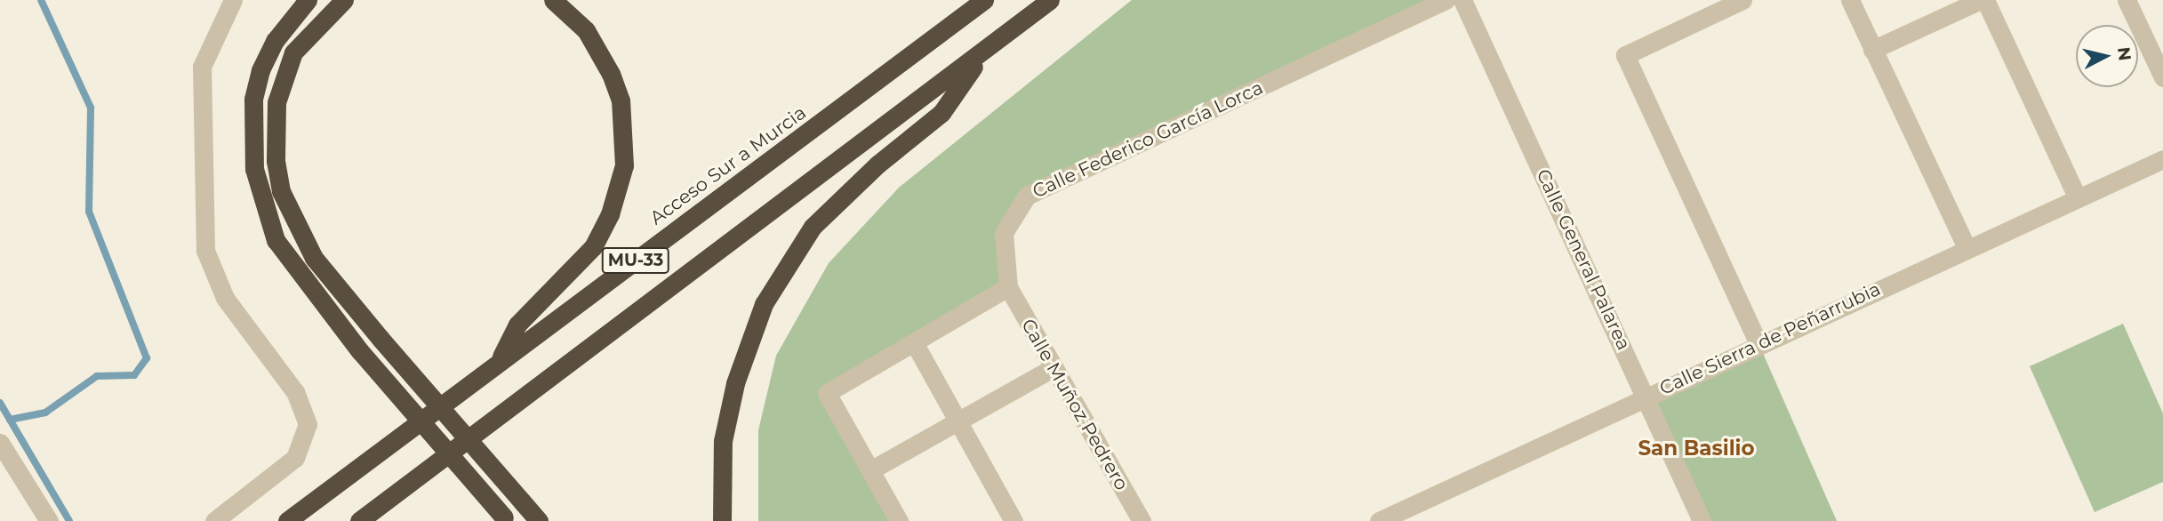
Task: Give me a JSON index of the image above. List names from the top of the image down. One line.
{"streets":{"highway":["Acceso Sur a Murcia","MU-33"],"street":["Calle Federico García Lorca","Calle General Palarea","Calle Sierra de Peñarrubia","Calle Muñoz Pedrero"]},"crossings":[["Calle Federico García Lorca","Calle Muñoz Pedrero"],["Calle General Palarea","Calle Sierra de Peñarrubia"]],"districts":["San Basilio"],"north":"right"}
